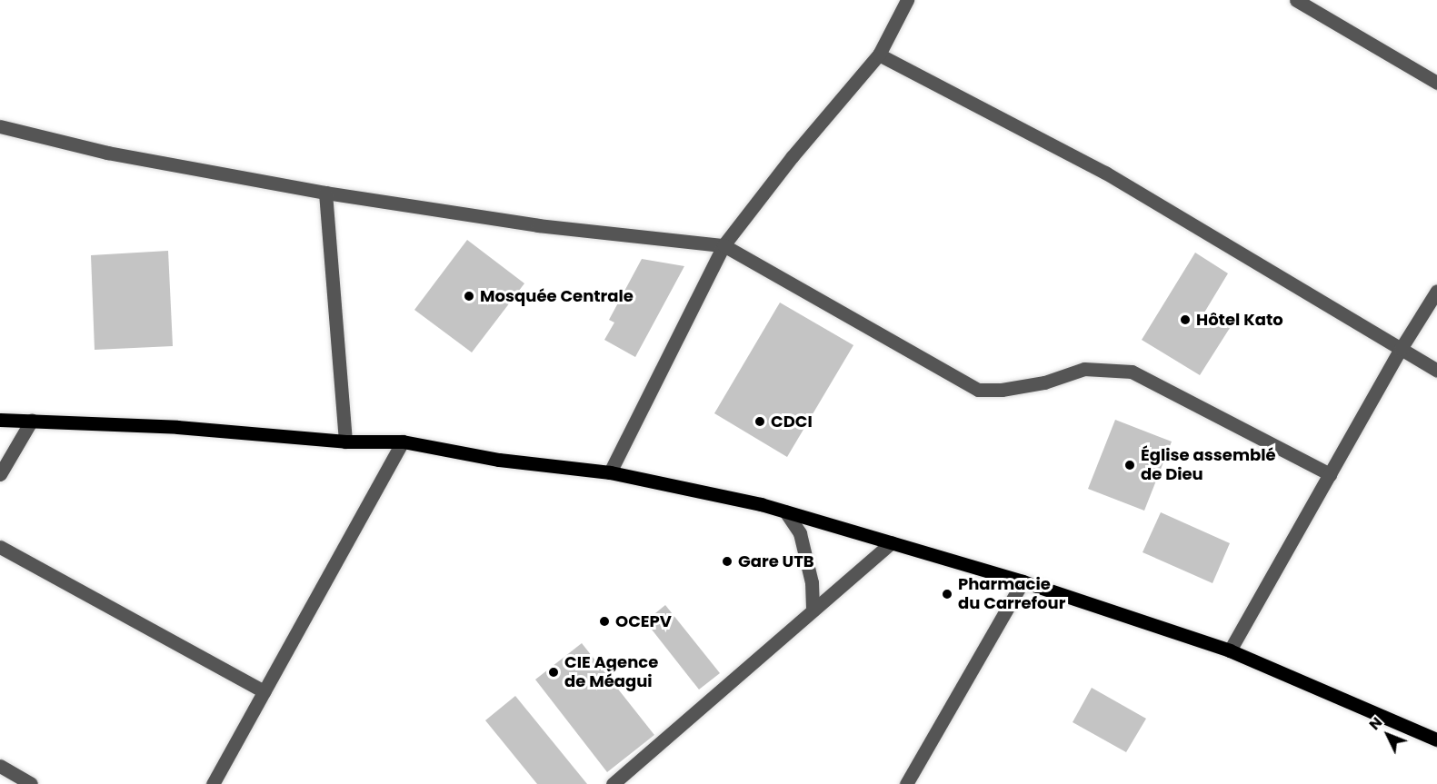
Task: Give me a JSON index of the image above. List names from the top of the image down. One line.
{"places":["Mosquée Centrale","Hôtel Kato","CDCI","Église assemblé de Dieu","Gare UTB","Pharmacie du Carrefour","OCEPV","CIE Agence de Méagui"],"north":"top left"}
